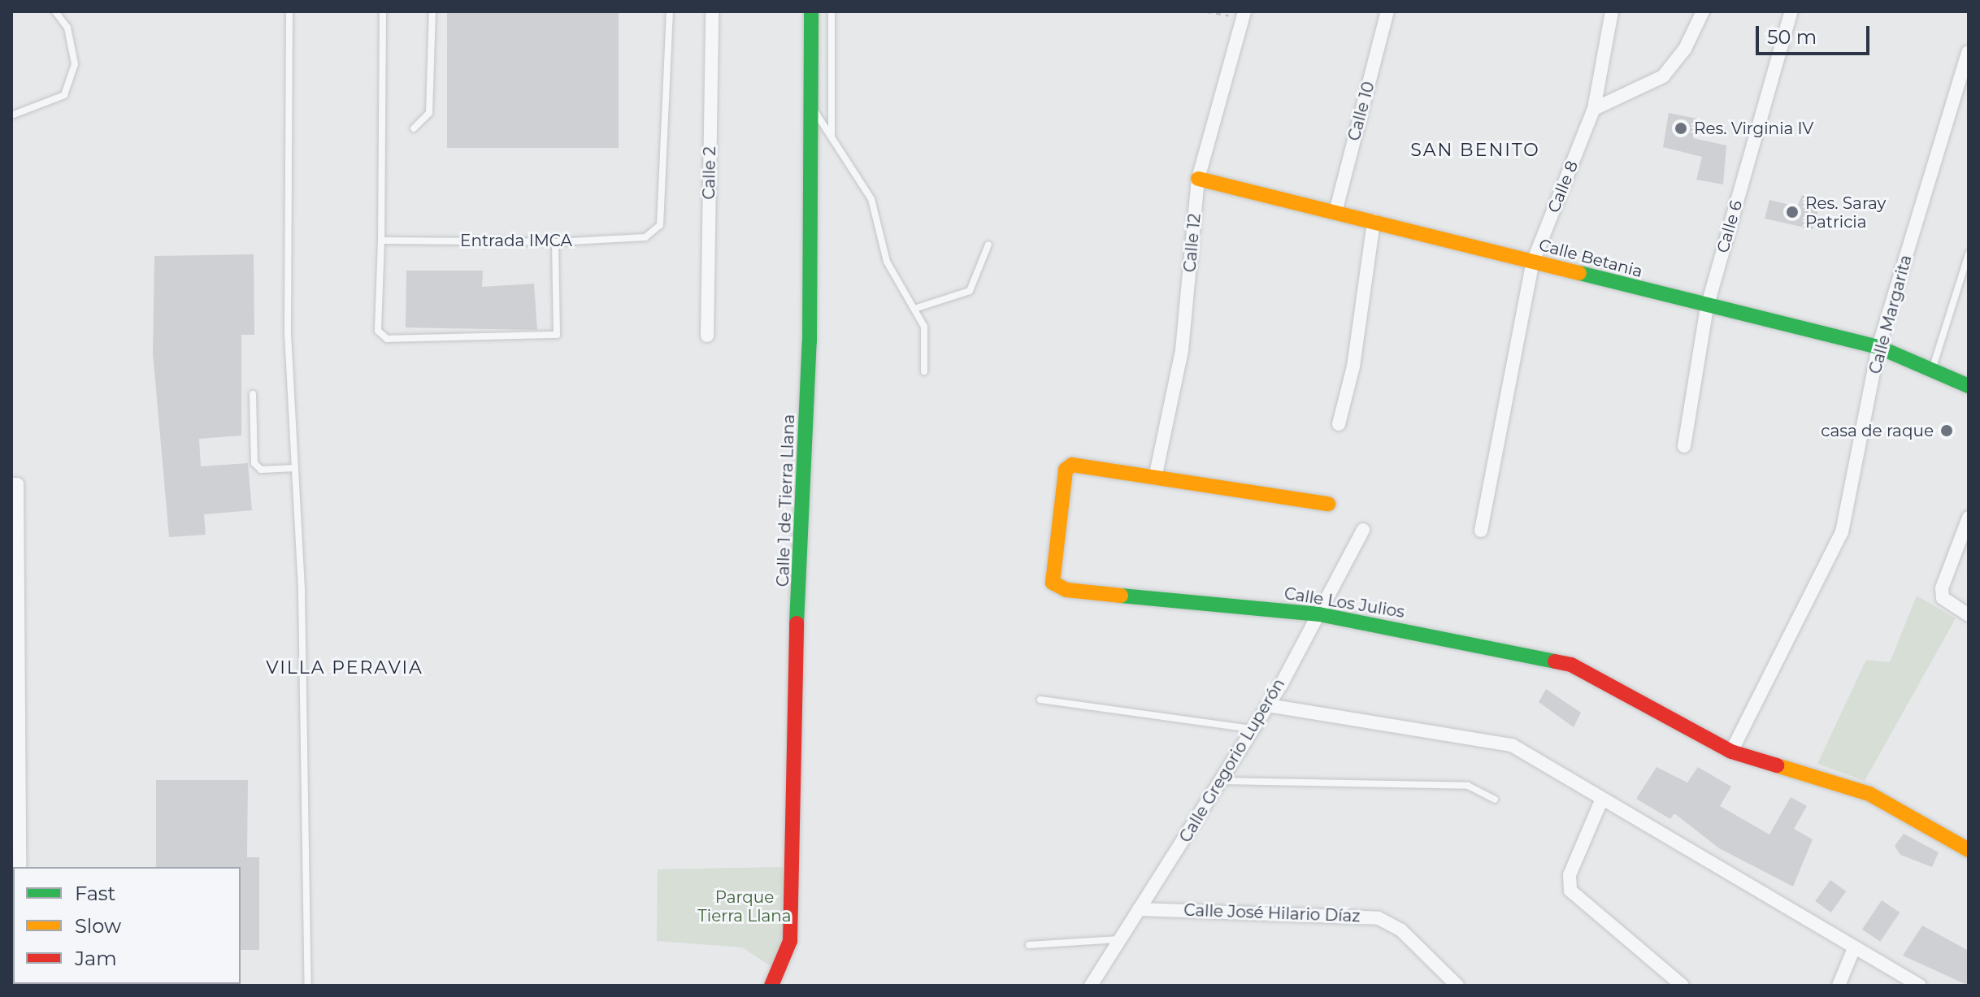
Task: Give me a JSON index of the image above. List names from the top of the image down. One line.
{"streets":{"street":["Calle 10","Calle 2","Calle 8","Calle 6","Calle 12","Calle Betania","Calle Margarita","Calle 1 de Tierra Llana","Calle Los Julios","Calle Gregorio Luperón","Calle José Hilario Díaz"],"lane":["Entrada IMCA"]},"crossings":[["Calle 10","Calle Betania"],["Calle 8","Calle Betania"],["Calle 6","Calle Betania"],["Calle 12","Calle Betania"],["Calle 12","Calle Los Julios"],["Calle Betania","Calle Margarita"],["Calle Margarita","Calle Los Julios"],["Calle Los Julios","Calle Gregorio Luperón"],["Calle Gregorio Luperón","Calle José Hilario Díaz"]],"districts":["SAN BENITO","VILLA PERAVIA"],"parks":["Parque Tierra Llana"],"places":["Res. Virginia IV","Res. Saray Patricia","casa de raque"],"legend":["Fast","Slow","Jam"],"scale_bar":"50 m"}
